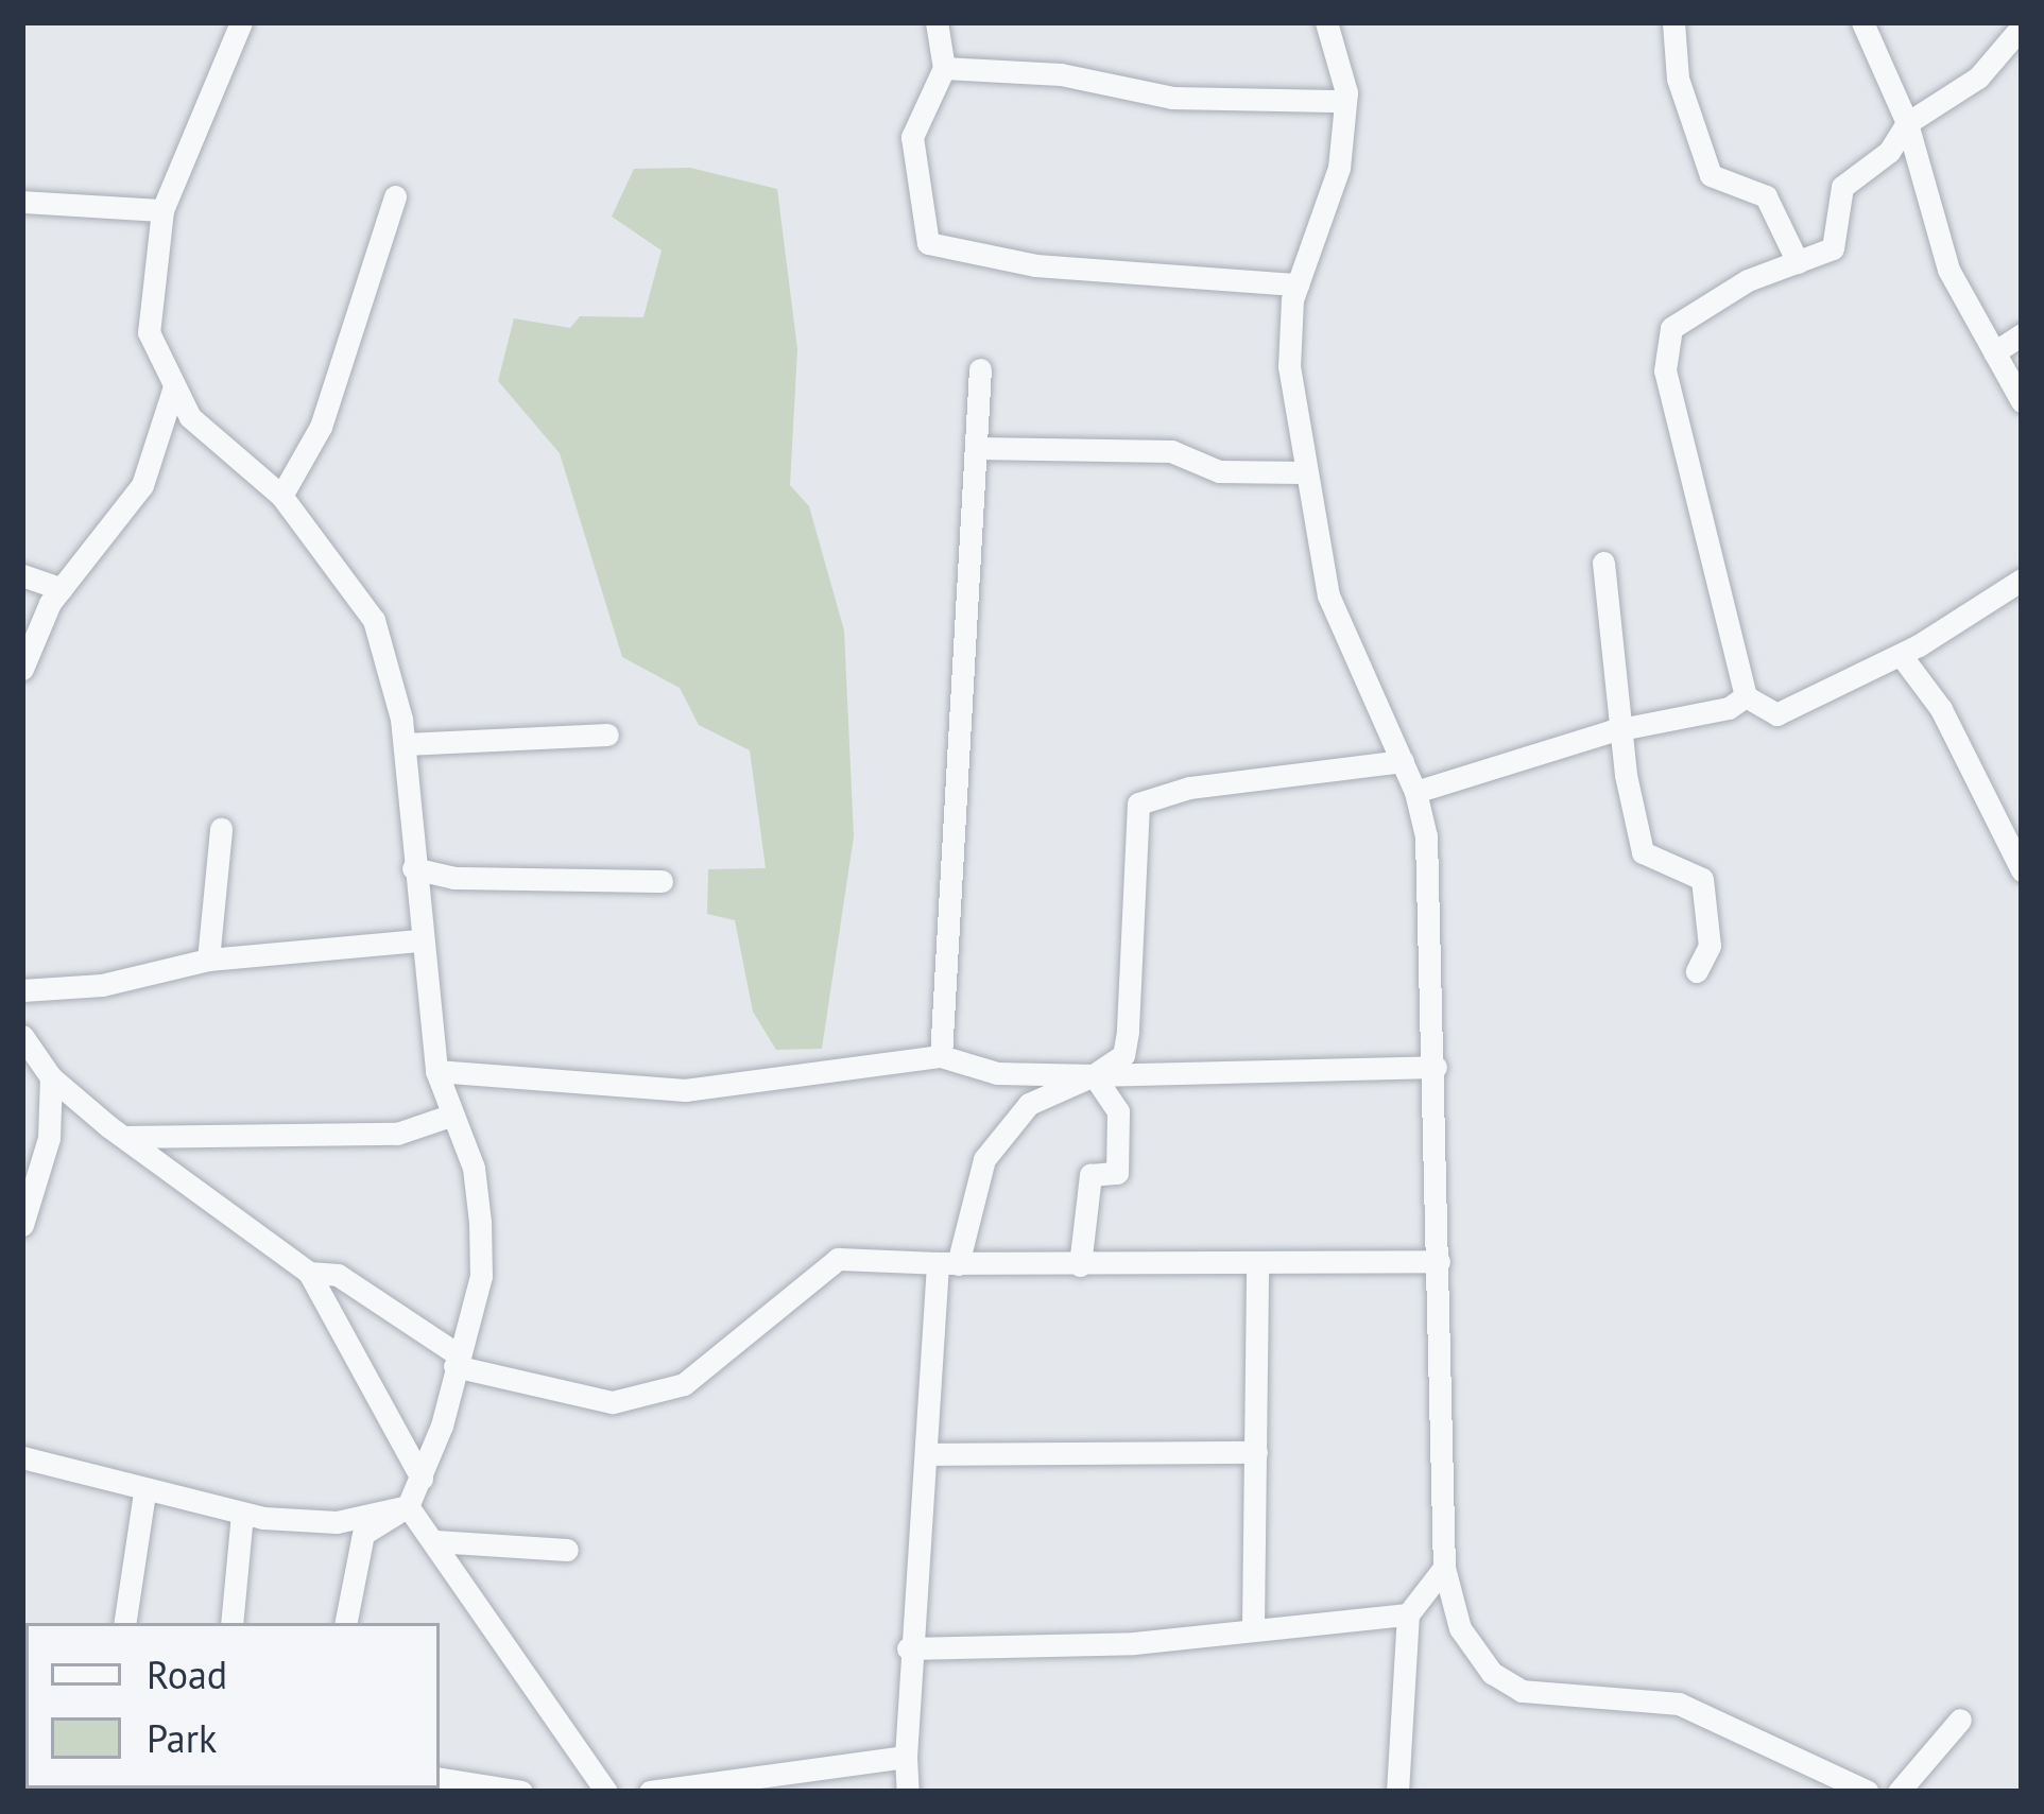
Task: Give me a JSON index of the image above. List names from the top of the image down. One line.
{"legend":["Road","Park"]}
